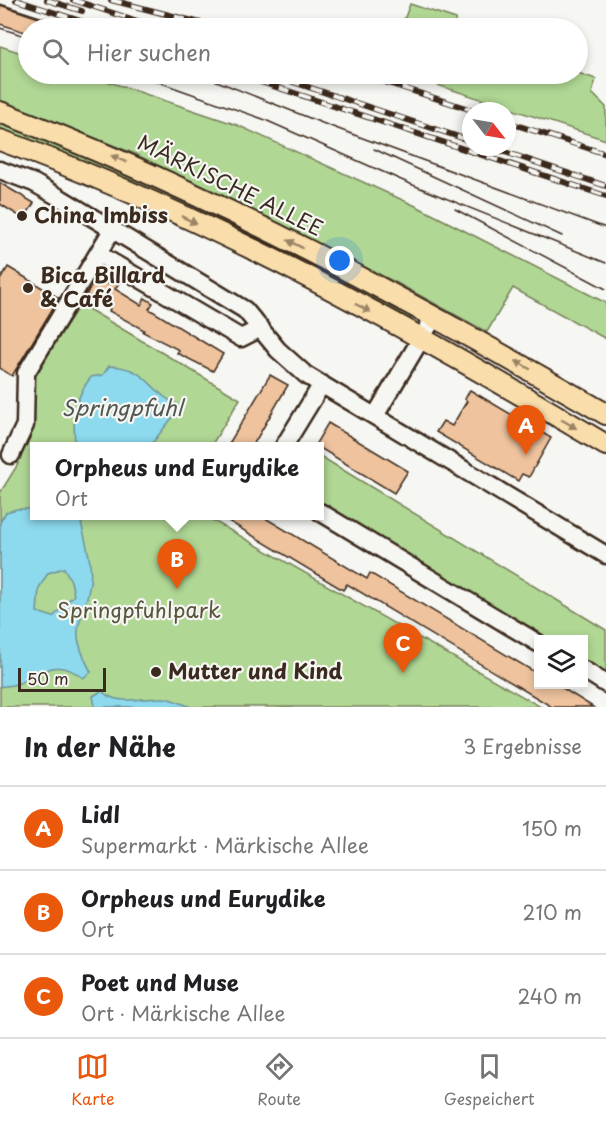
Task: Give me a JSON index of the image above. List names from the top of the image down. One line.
{"streets":{"main road":["MÄRKISCHE ALLEE"]},"water":["Springpfuhl"],"parks":["Springpfuhlpark"],"places":["China Imbiss","Bica Billard & Café","Mutter und Kind"],"scale_bar":"50 m","north":"bottom right","page":{"search":"Hier suchen","pins":["A","B","C"],"popup":["Orpheus und Eurydike","Ort"],"scale":"50 m","heading":["In der Nähe","3 Ergebnisse"],"list":[{"mark":"A","name":"Lidl","note":"Supermarkt · Märkische Allee","value":"150 m"},{"mark":"B","name":"Orpheus und Eurydike","note":"Ort","value":"210 m"},{"mark":"C","name":"Poet und Muse","note":"Ort · Märkische Allee","value":"240 m"}],"nav":["Karte","Route","Gespeichert"]}}
